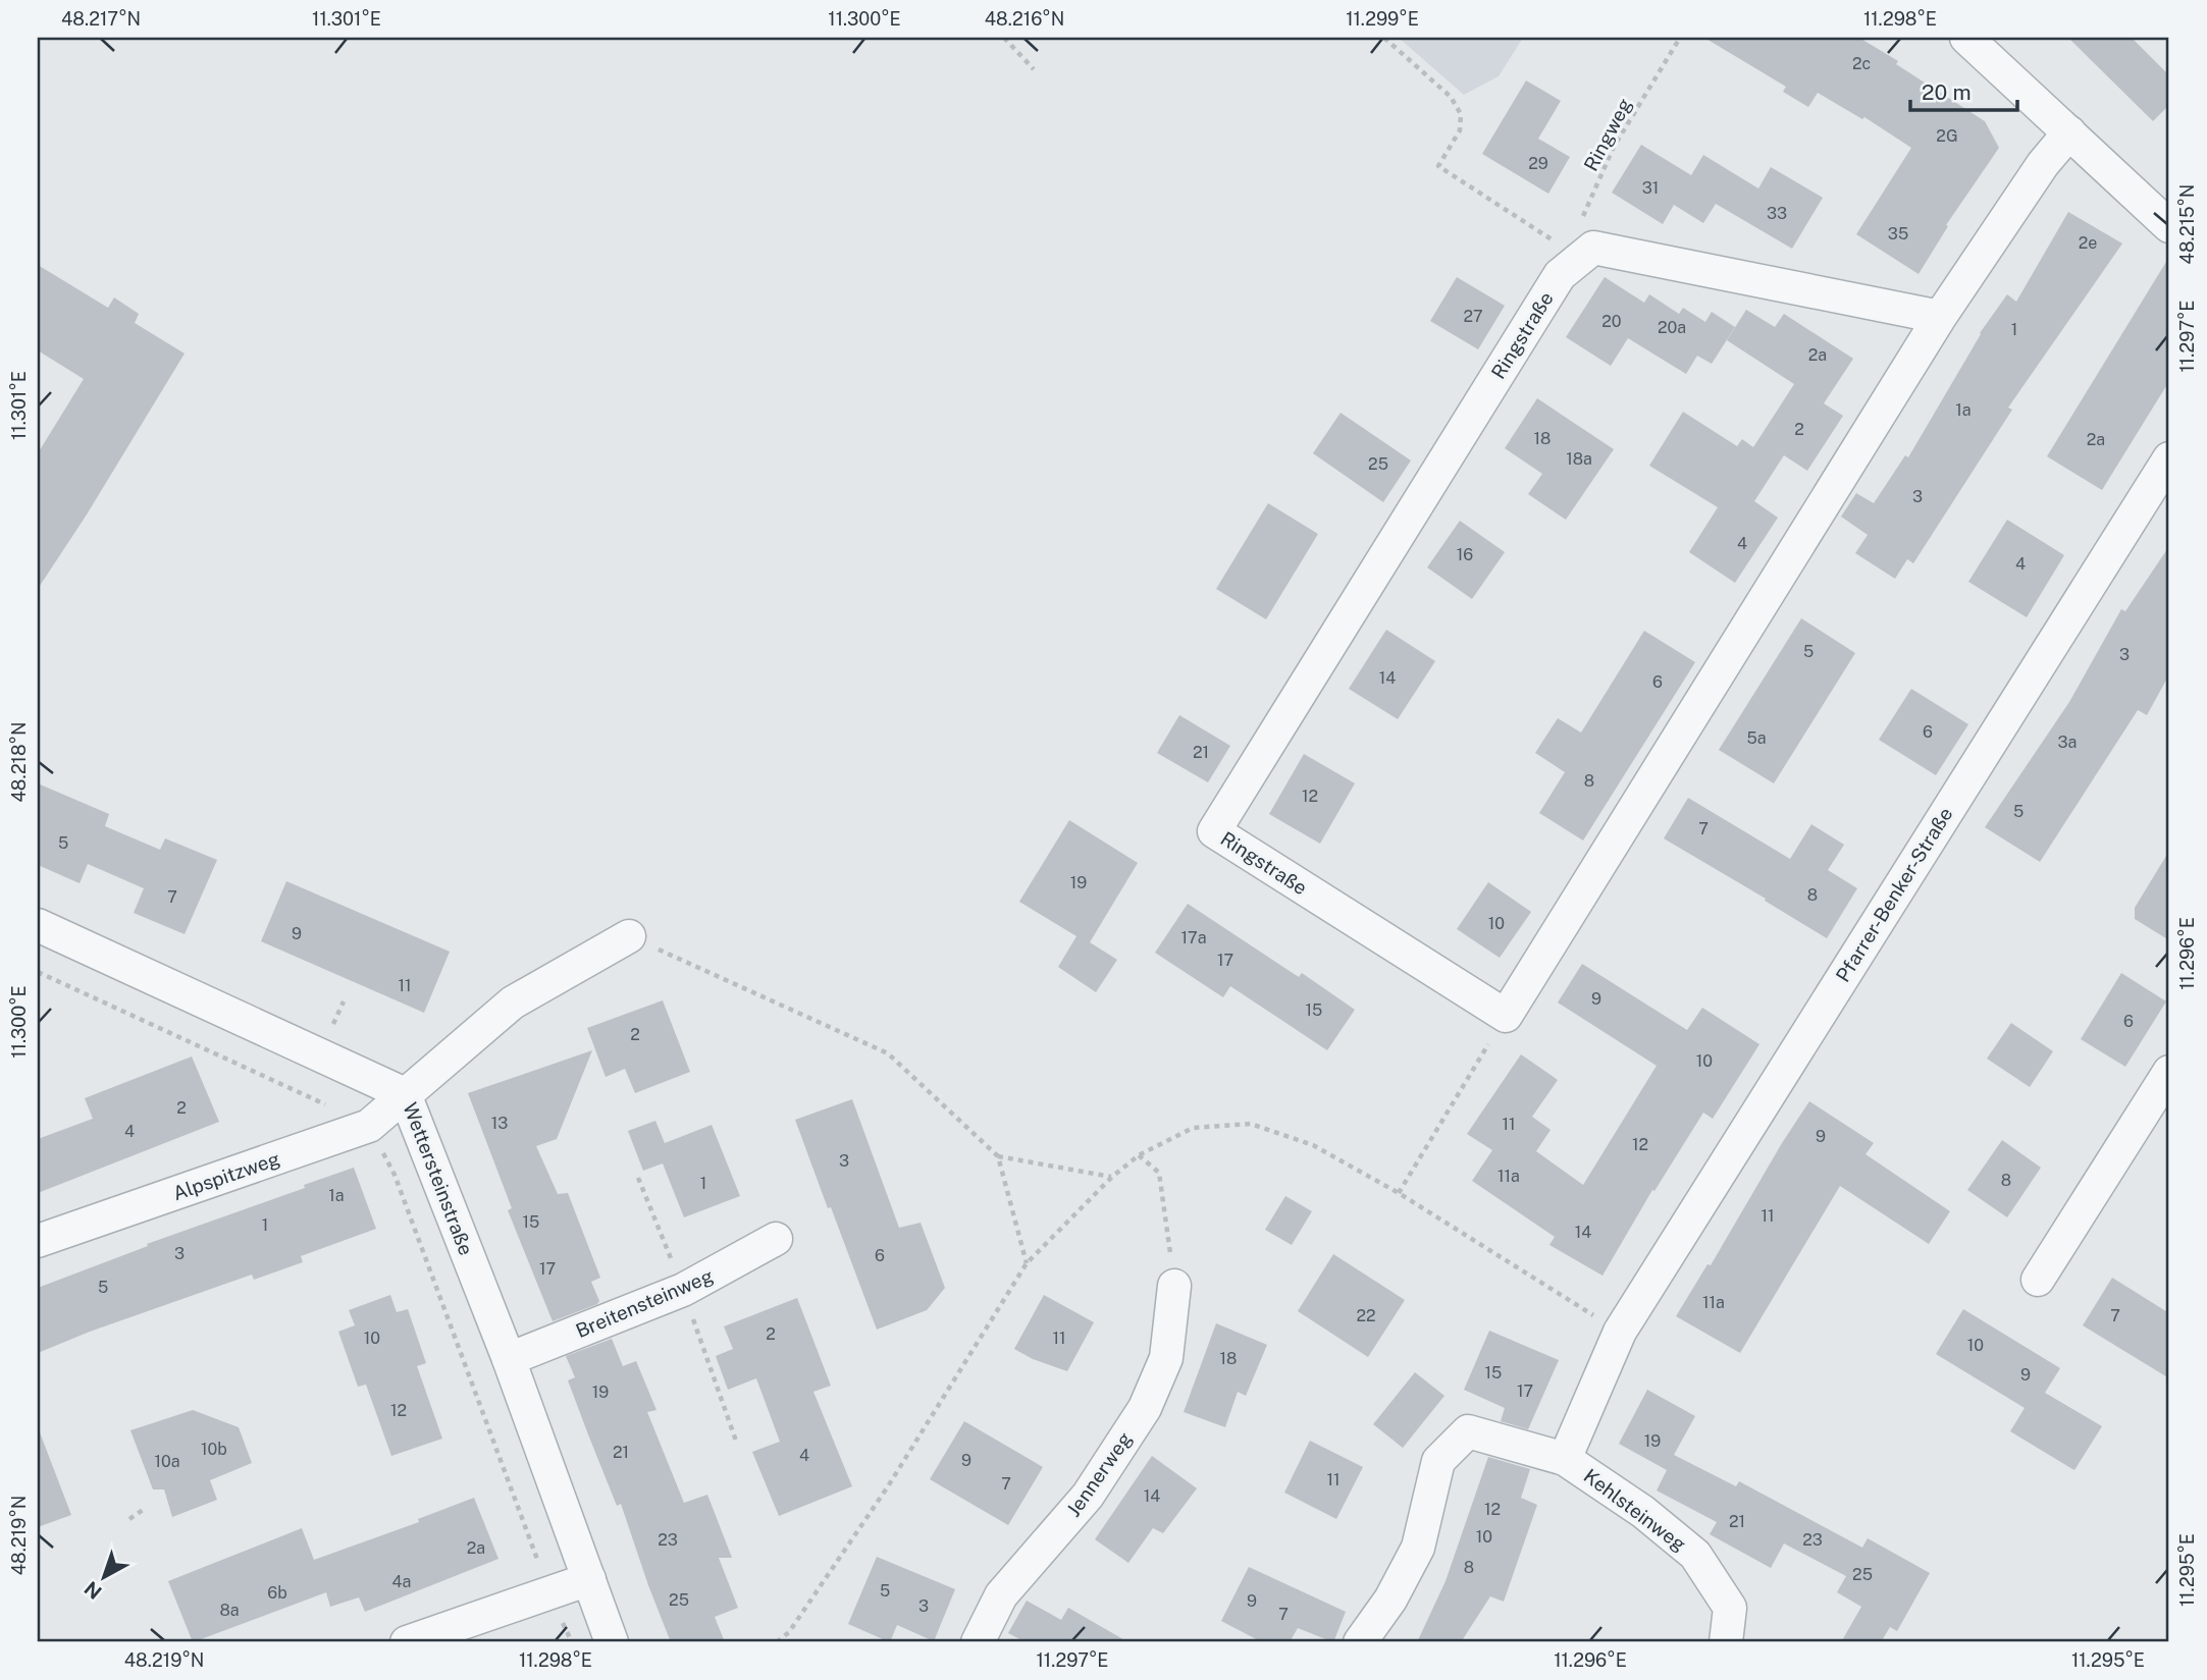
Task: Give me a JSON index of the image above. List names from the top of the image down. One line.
{"streets":{"street":["Ringstraße","Pfarrer-Benker-Straße","Alpspitzweg","Wettersteinstraße","Breitensteinweg","Jennerweg","Kehlsteinweg"],"path":["Ringweg"]},"crossings":[["Ringweg","Ringstraße"],["Pfarrer-Benker-Straße","Kehlsteinweg"],["Alpspitzweg","Wettersteinstraße"],["Wettersteinstraße","Breitensteinweg"]],"house_numbers":["2c","2G","29","31","33","35","2e","27","20","20a","1","2a","1a","2","18","2a","18a","25","3","4","16","4","5","3","14","6","6","5a","3a","21","8","12","5","7","5","19","8","7","10","9","17a","17","11","9","15","6","2","10","2","13","11","4","9","12","3","11a","8","1","1a","11","15","1","14","3","6","17","5","11a","22","7","2","10","11","10","18","15","9","17","19","12","19","10b","21","4","9","10a","11","7","14","12","21","10","23","23","2a","8","25","4a","5","6b","25","9","3","8a","7"],"scale_bar":"20 m","north":"bottom left","coordinates":["48.217°N","11.301°E","11.300°E","48.216°N","11.299°E","11.298°E","48.215°N","11.297°E","48.218°N","11.296°E","48.219°N","11.295°E"]}
